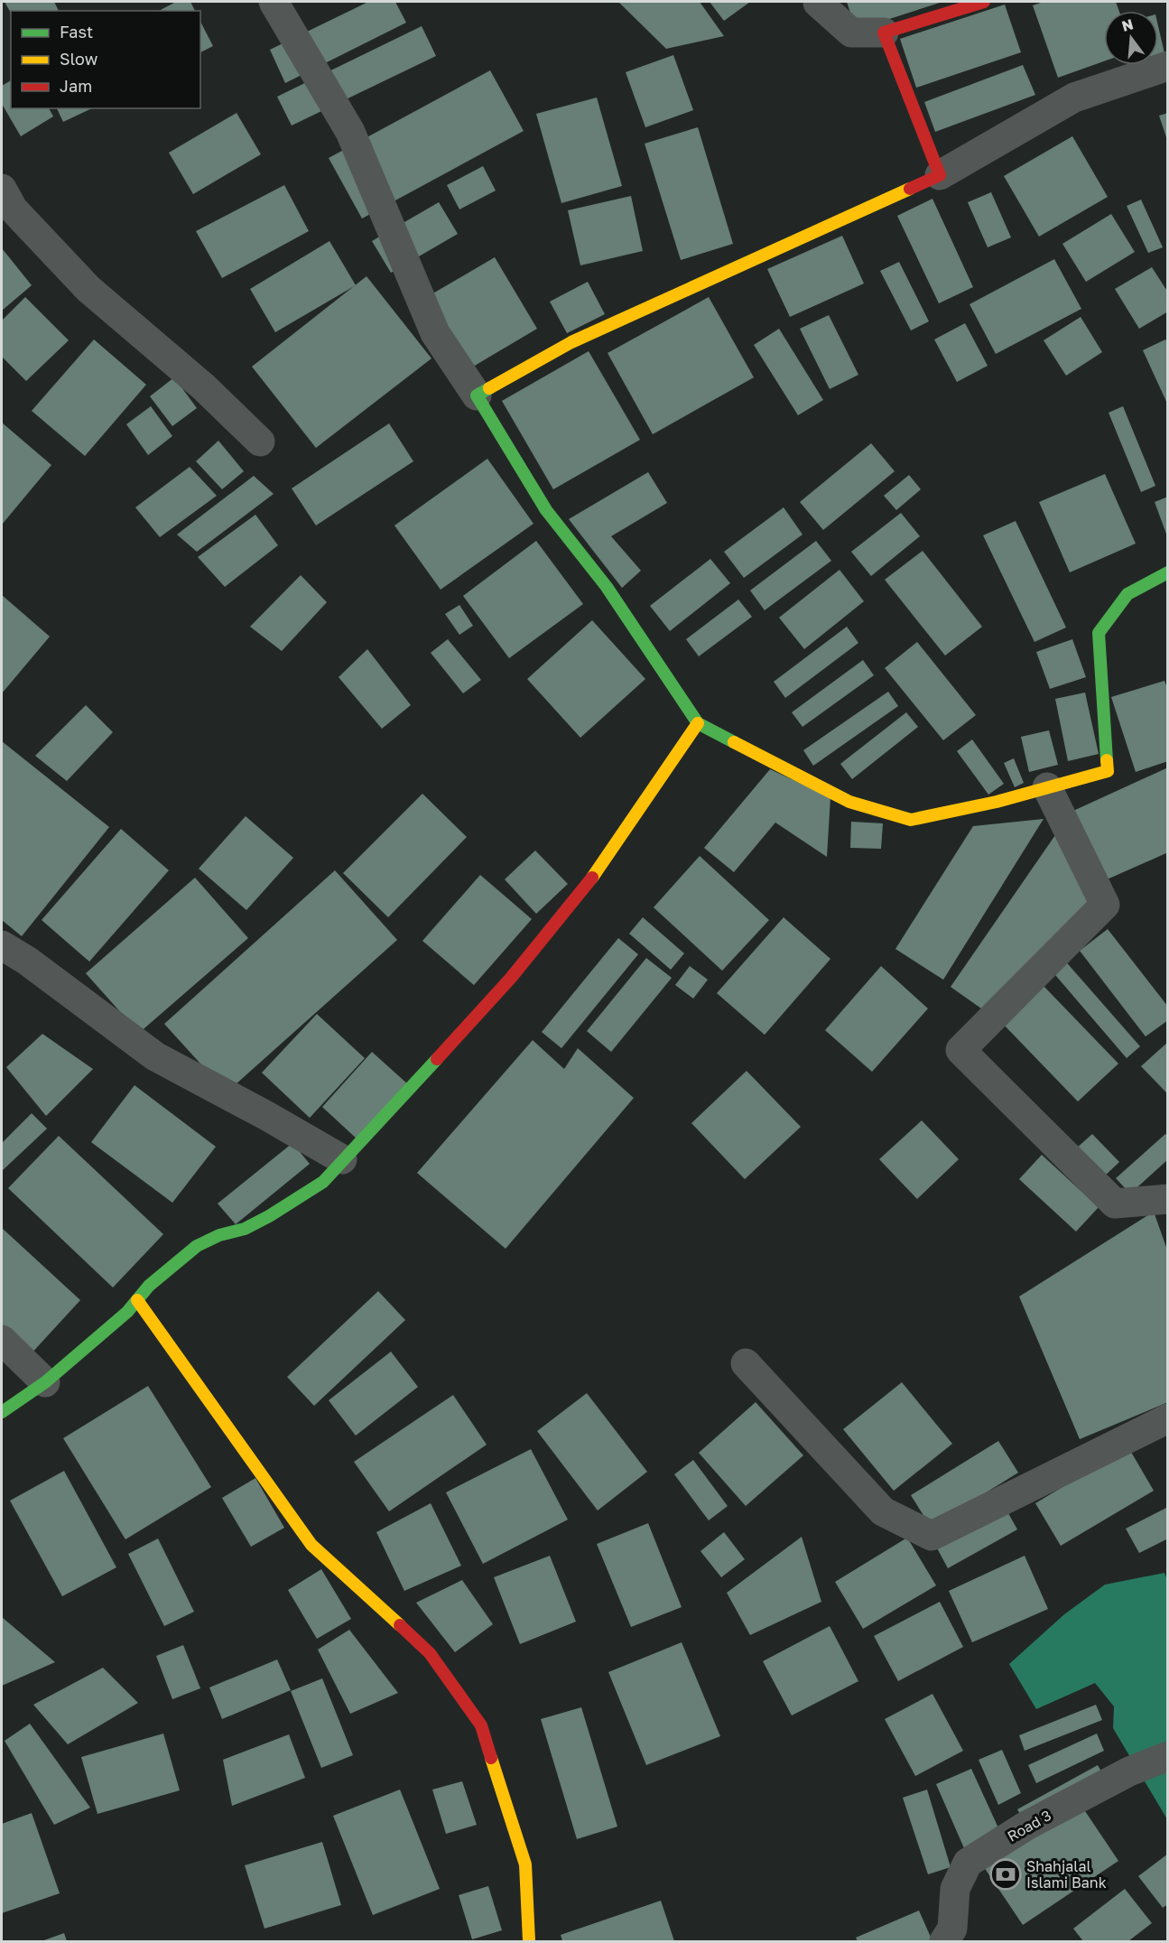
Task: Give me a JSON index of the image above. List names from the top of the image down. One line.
{"streets":{"street":["Road 3"]},"places":{"bank":["Shahjalal Islami Bank"]},"legend":["Fast","Slow","Jam"],"north":"top"}
